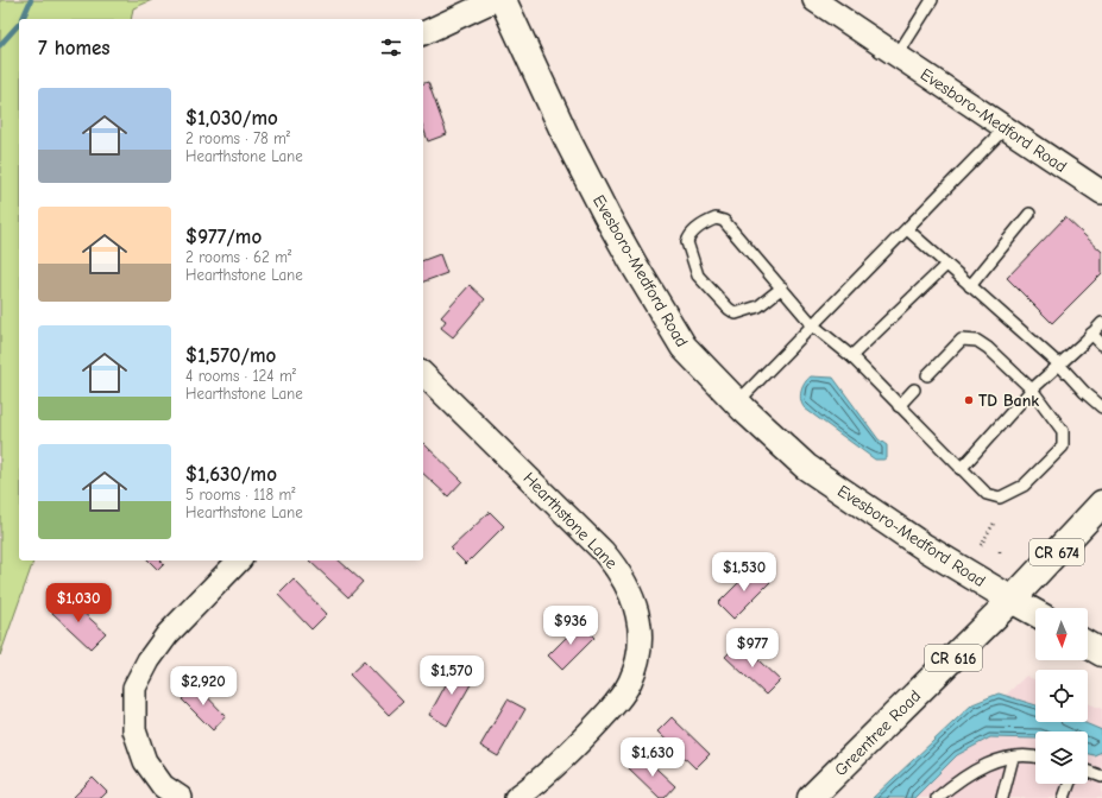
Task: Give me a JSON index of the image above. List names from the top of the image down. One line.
{"streets":{"street":["Evesboro-Medford Road","Hearthstone Lane","CR 674","CR 616","Greentree Road"]},"crossings":[["Evesboro-Medford Road","Greentree Road"]],"places":["TD Bank"],"north":"bottom","page":{"heading":"7 homes","list":[{"name":"$1,030/mo","note":"2 rooms · 78 m² · Hearthstone Lane"},{"name":"$977/mo","note":"2 rooms · 62 m² · Hearthstone Lane"},{"name":"$1,570/mo","note":"4 rooms · 124 m² · Hearthstone Lane"},{"name":"$1,630/mo","note":"5 rooms · 118 m² · Hearthstone Lane"}],"price":["$1,530","$1,030","$936","$977","$1,570","$2,920","$1,630"]}}
